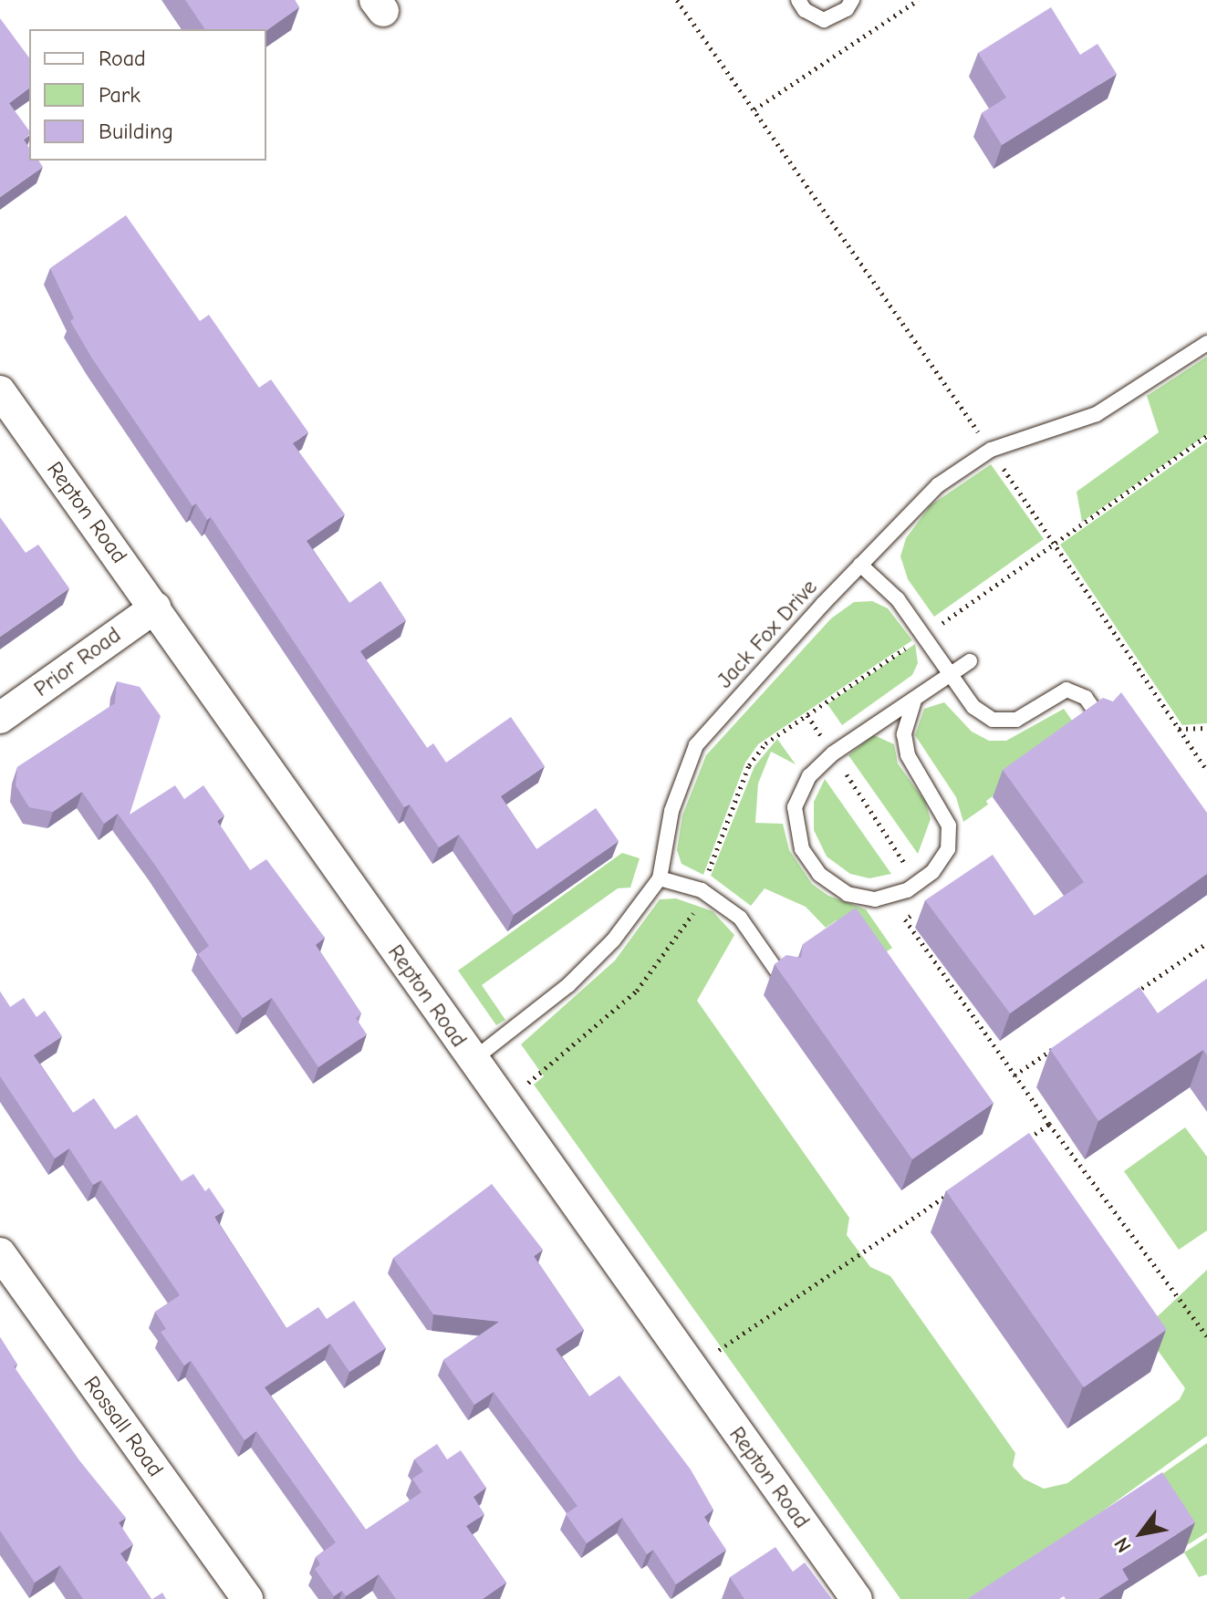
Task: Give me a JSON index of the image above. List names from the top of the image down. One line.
{"streets":{"street":["Repton Road","Prior Road","Rossall Road"],"lane":["Jack Fox Drive"]},"crossings":[["Repton Road","Jack Fox Drive"],["Repton Road","Prior Road"]],"legend":["Road","Park","Building"],"north":"bottom left"}
